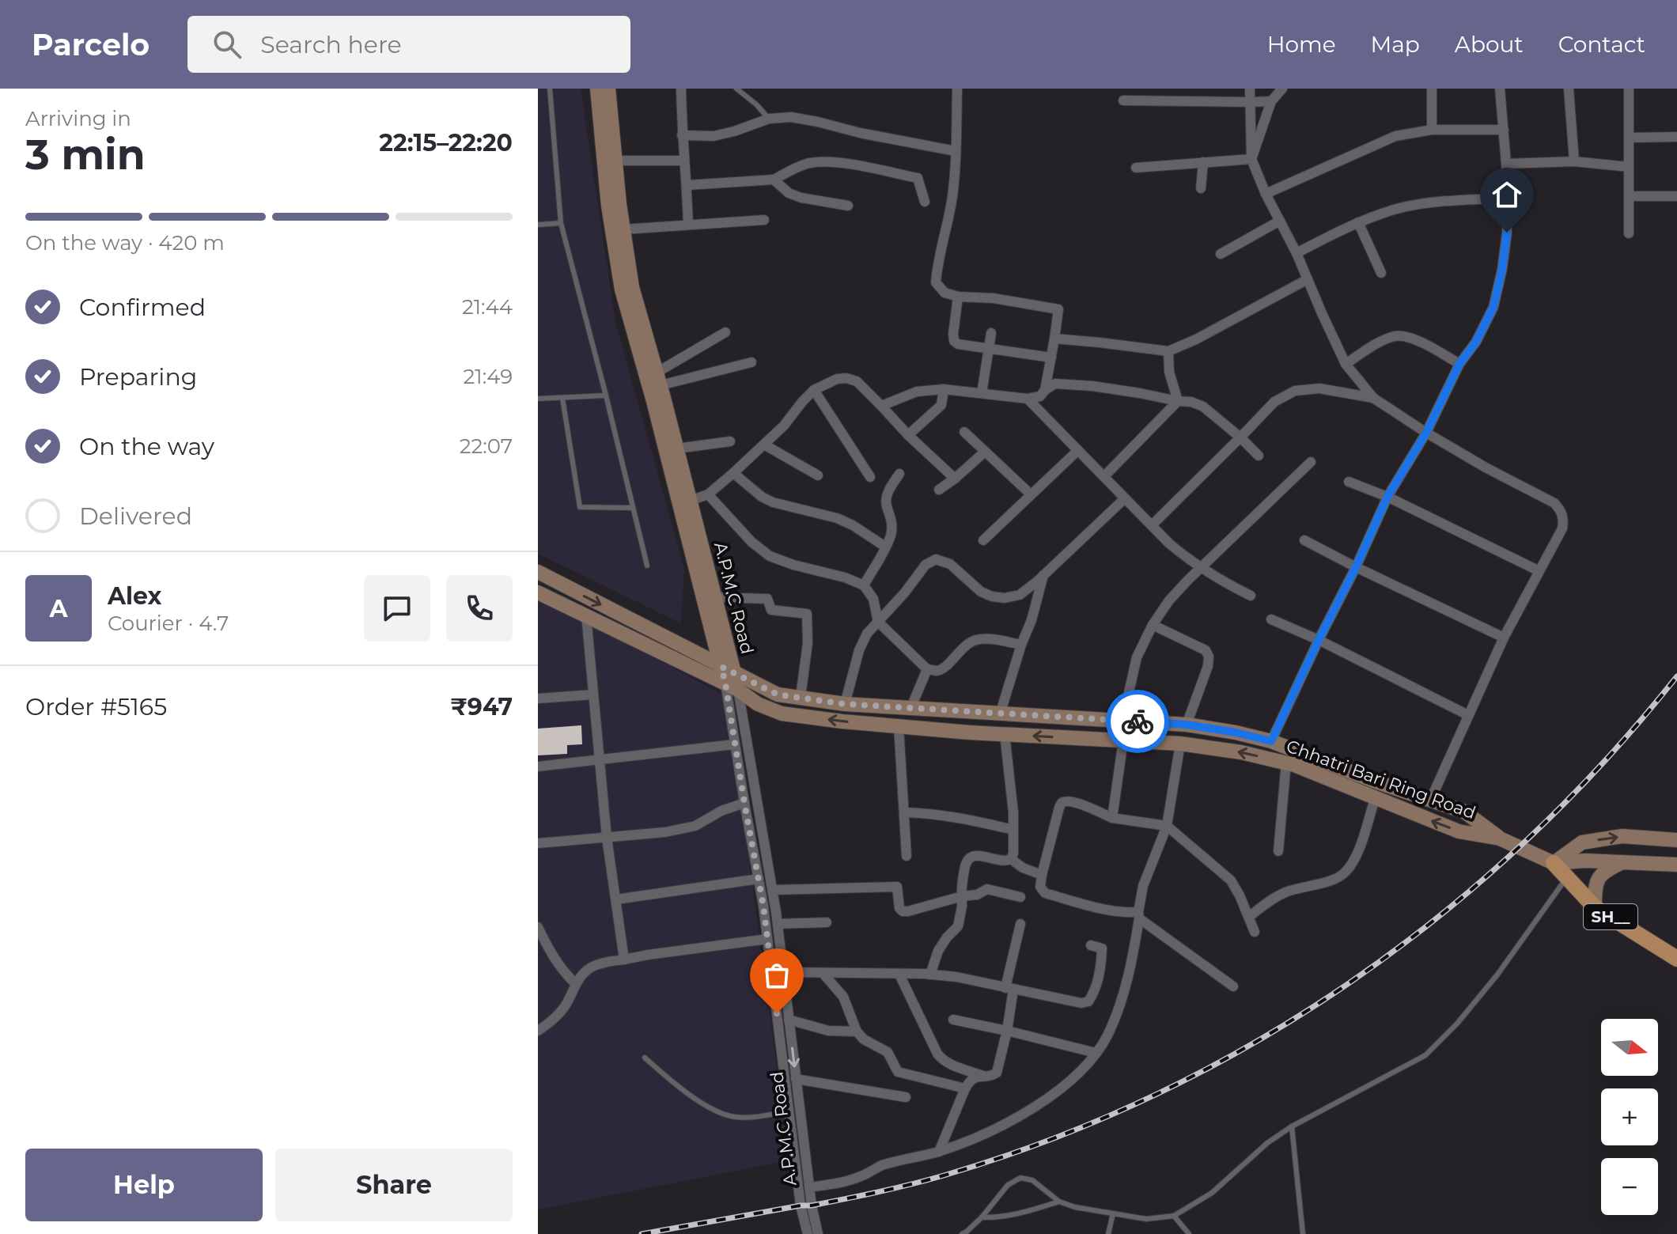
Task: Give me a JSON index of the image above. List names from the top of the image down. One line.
{"streets":{"main road":["A.P.M.C Road","Chhatri Bari Ring Road","SH__"]},"crossings":[["A.P.M.C Road","Chhatri Bari Ring Road"],["Chhatri Bari Ring Road","SH__"]],"north":"right","page":{"header":"Parcelo","search":"Search here","nav":["Home","Map","About","Contact"],"heading":["3 min","Arriving in","22:15–22:20"],"panel":["Alex","Courier · 4.7","Order #5165","₹947"],"bar":"On the way · 420 m","list":[["Confirmed","21:44"],["Preparing","21:49"],["On the way","22:07"],"Delivered"],"round":"A","map_buttons":["+","−"],"buttons":["Help","Share"]}}
